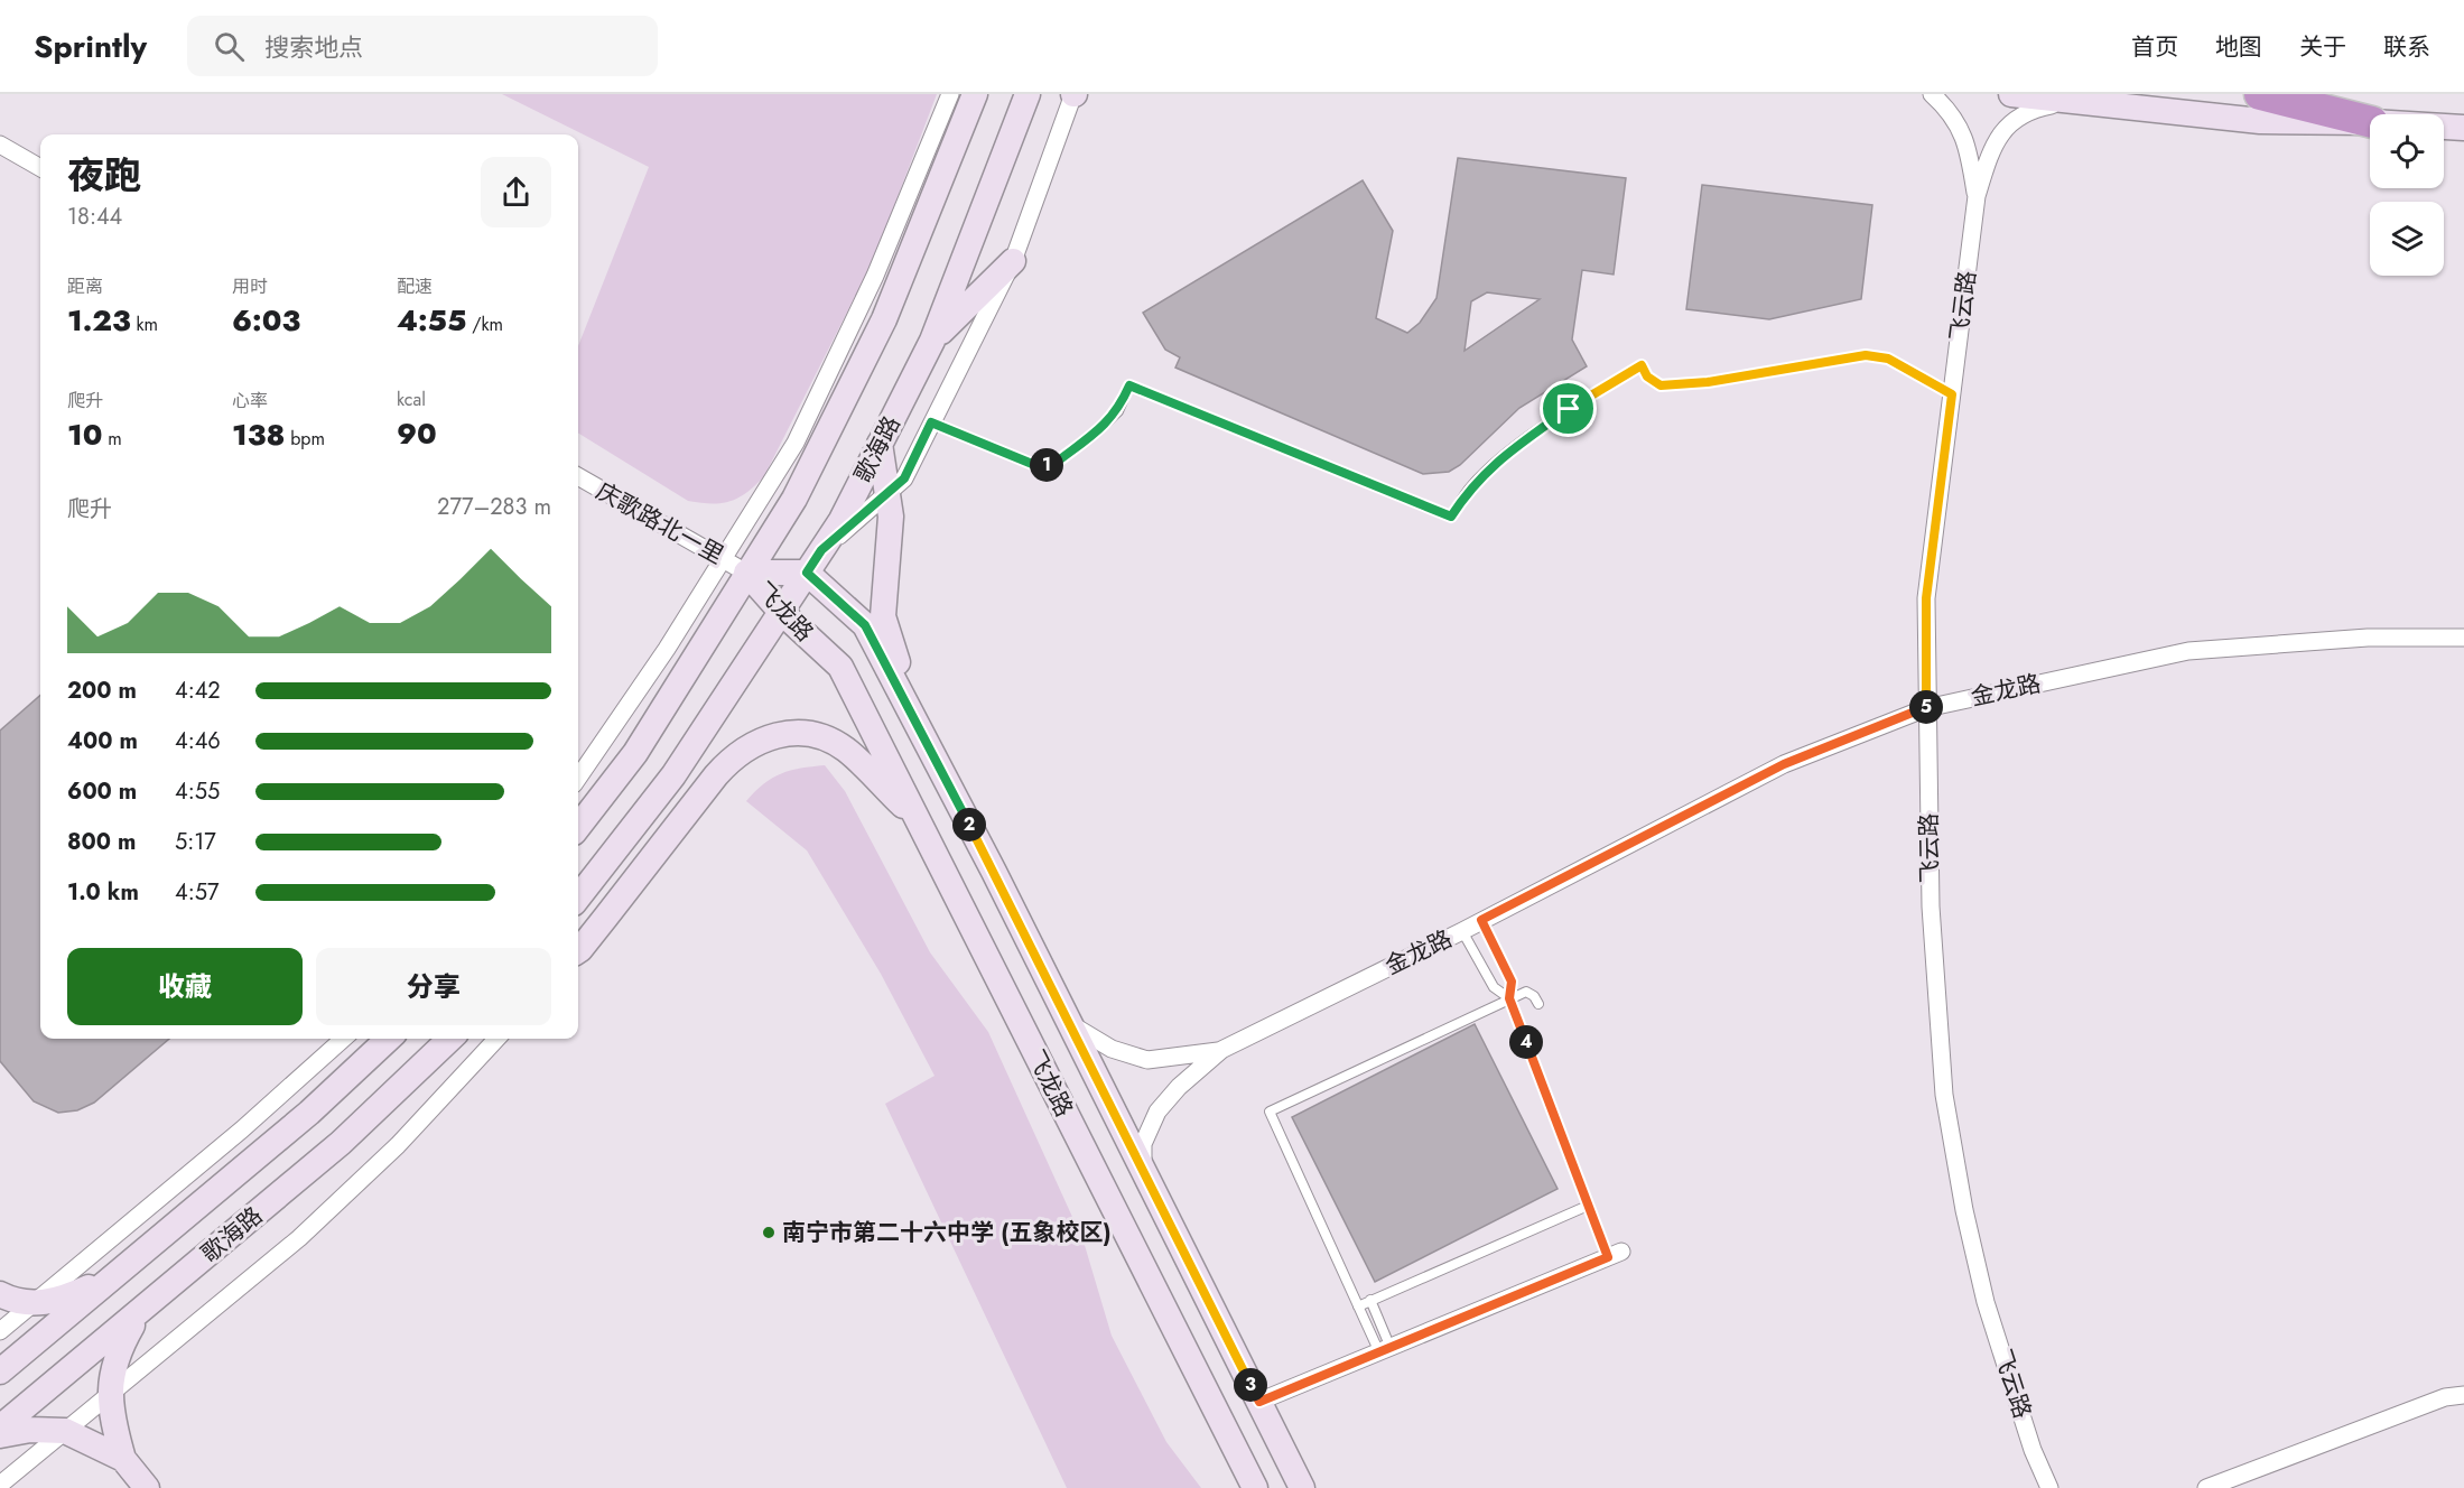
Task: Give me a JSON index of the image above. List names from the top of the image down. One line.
{"streets":{"main road":["歌海路","飞龙路"],"street":["飞云路","庆歌路北一里","金龙路"]},"crossings":[["飞云路","金龙路"],["歌海路","飞龙路"],["庆歌路北一里","飞龙路"],["飞龙路","金龙路"]],"places":["南宁市第二十六中学 (五象校区)"],"page":{"header":"Sprintly","search":"搜索地点","nav":["首页","地图","关于","联系"],"heading":["夜跑","18:44"],"stats":[["距离","1.23 km"],["用时","6:03"],["配速","4:55 /km"],["爬升","10 m"],["心率","138 bpm"],["kcal","90"]],"pins":["1","5","2","4","3"],"chart":["爬升","277–283 m"],"list":[{"name":"200 m","note":"4:42"},{"name":"400 m","note":"4:46"},{"name":"600 m","note":"4:55"},{"name":"800 m","note":"5:17"},{"name":"1.0 km","note":"4:57"}],"buttons":["收藏","分享"]}}
